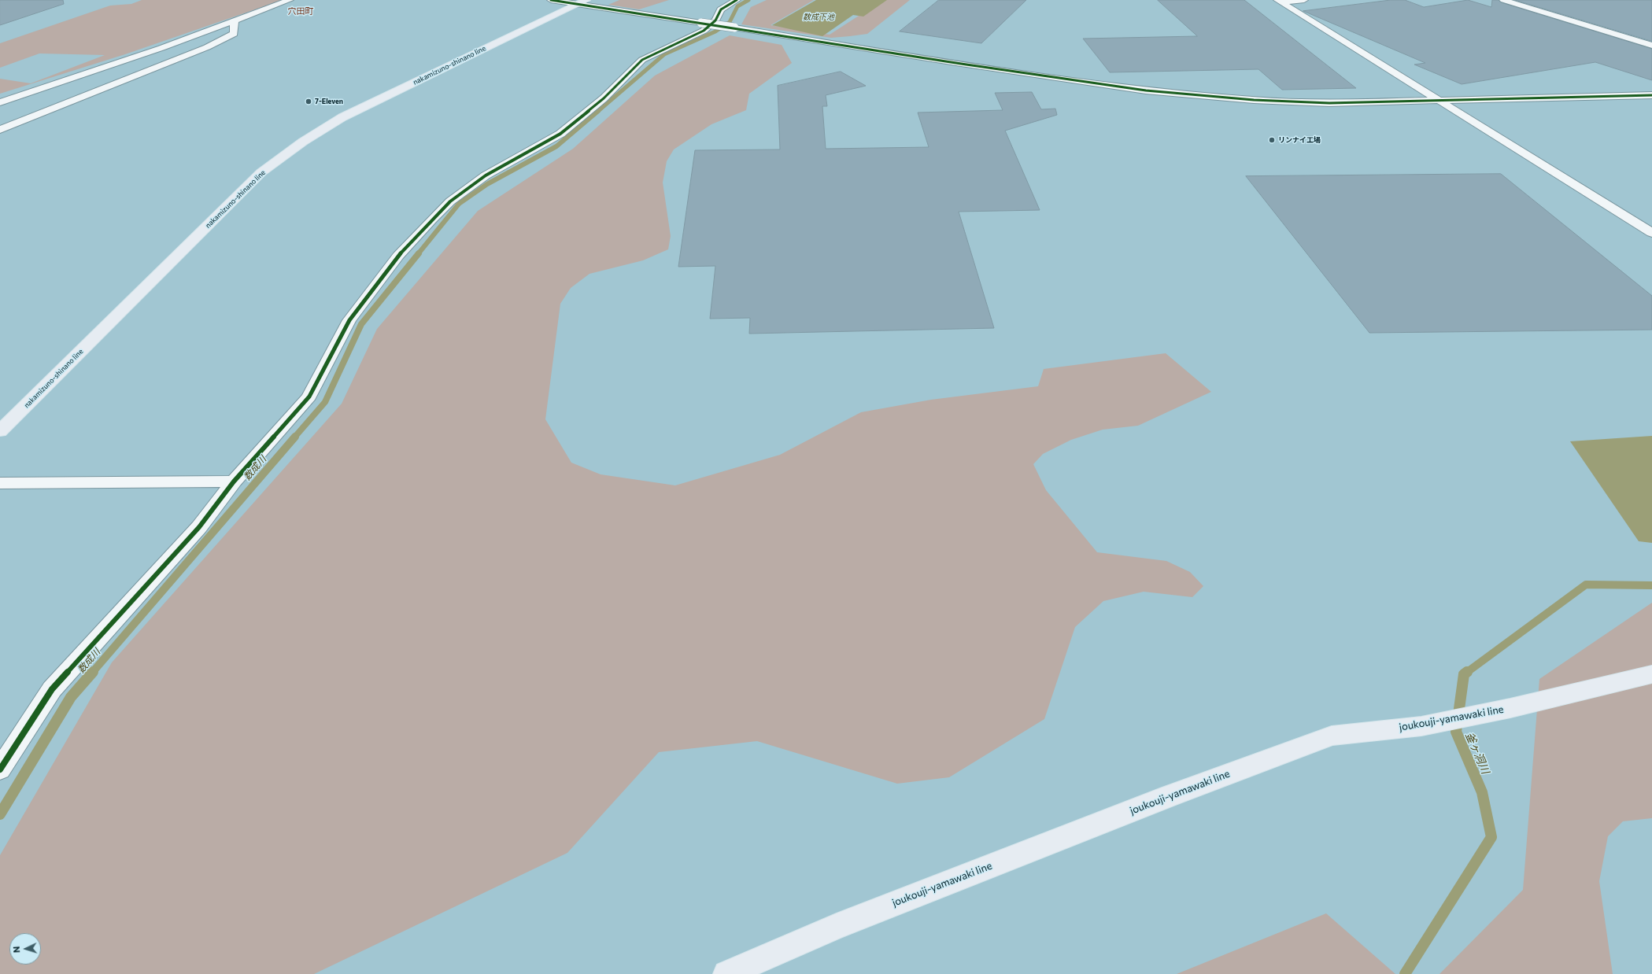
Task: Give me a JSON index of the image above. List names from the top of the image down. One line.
{"streets":{"main road":["nakamizuno-shinano line","joukouji-yamawaki line"]},"districts":["穴田町"],"water":["数成下池","数成川","釜ヶ洞川"],"places":["7-Eleven","リンナイ工場"],"north":"left"}
